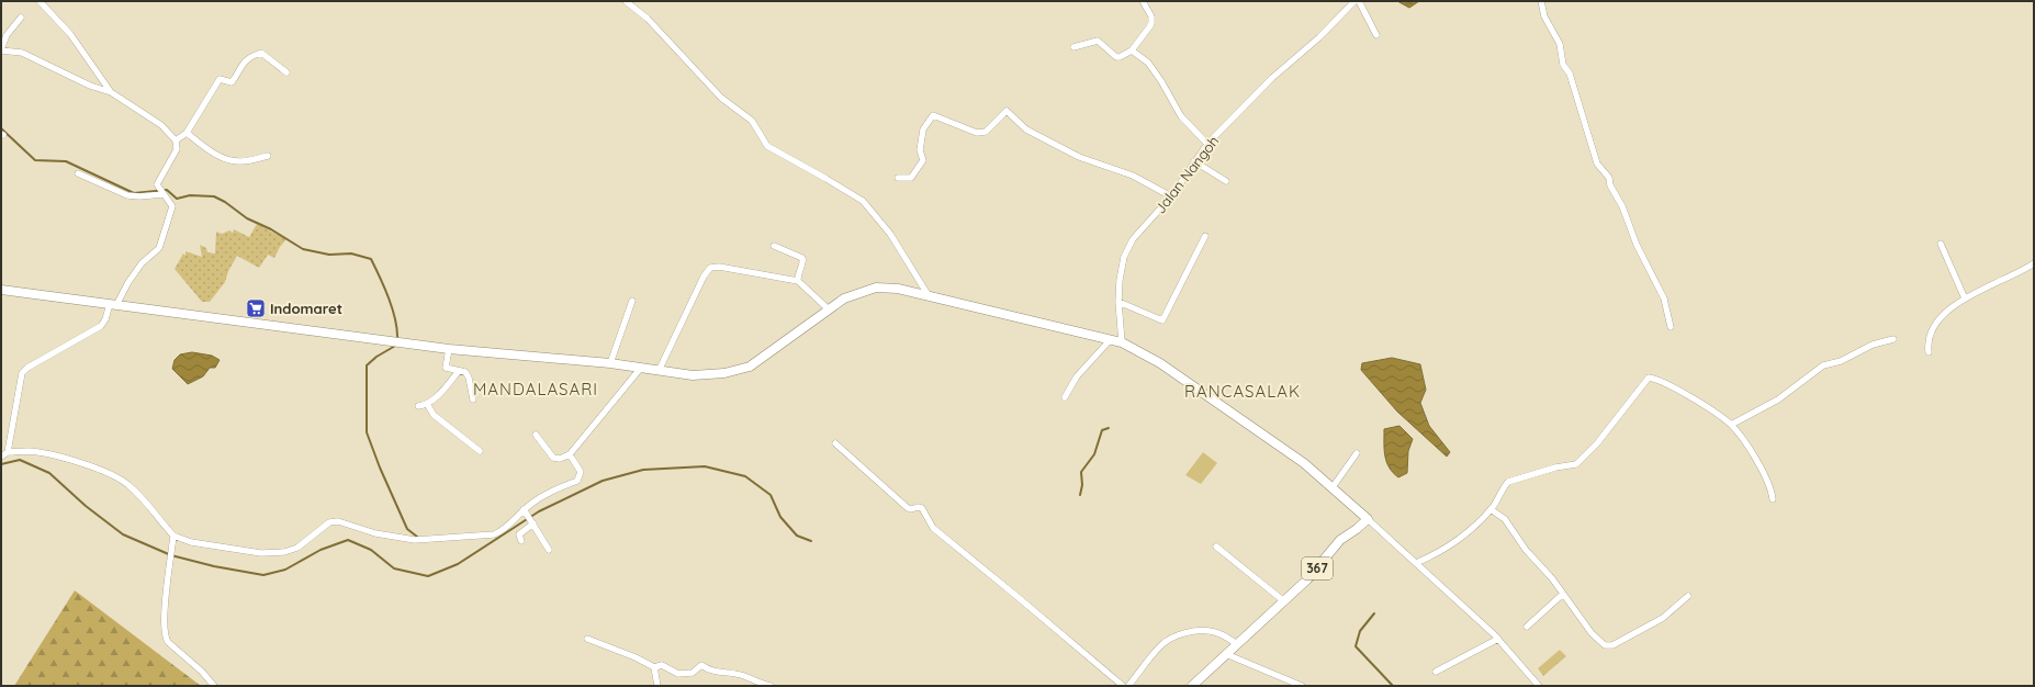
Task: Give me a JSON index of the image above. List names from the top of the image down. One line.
{"streets":{"main road":["367"],"street":["Jalan Nangoh"]},"districts":["MANDALASARI","RANCASALAK"],"places":{"supermarket":["Indomaret"]}}
